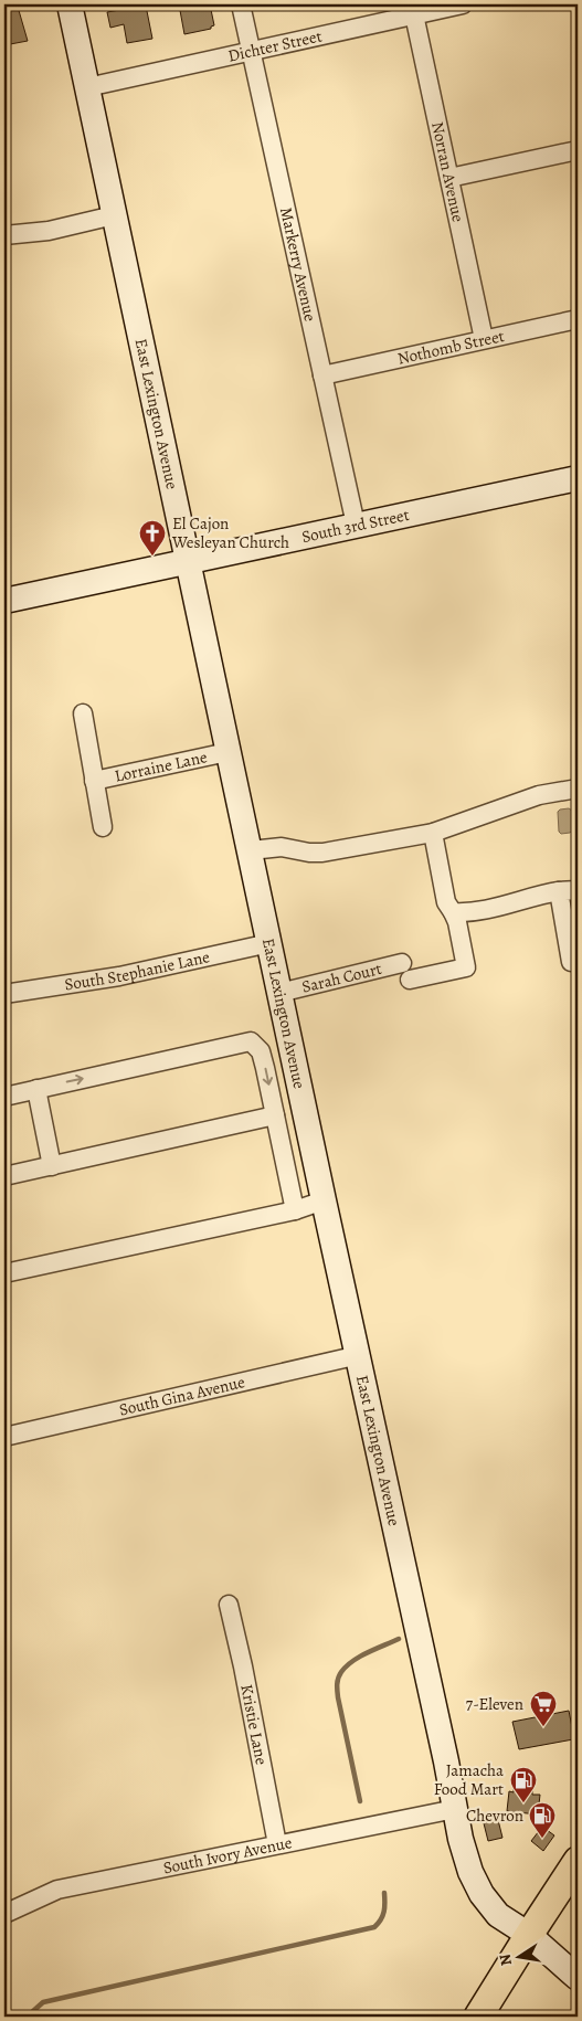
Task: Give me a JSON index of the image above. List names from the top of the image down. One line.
{"streets":{"street":["Dichter Street","Norran Avenue","Markerry Avenue","Nothomb Street","East Lexington Avenue","South 3rd Street","Lorraine Lane","South Stephanie Lane","Sarah Court","South Gina Avenue","Kristie Lane","South Ivory Avenue"]},"crossings":[["Dichter Street","Norran Avenue"],["Dichter Street","Markerry Avenue"],["Dichter Street","East Lexington Avenue"],["Norran Avenue","Nothomb Street"],["Markerry Avenue","Nothomb Street"],["Markerry Avenue","South 3rd Street"],["East Lexington Avenue","South 3rd Street"],["East Lexington Avenue","Lorraine Lane"],["East Lexington Avenue","South Stephanie Lane"],["East Lexington Avenue","Sarah Court"],["East Lexington Avenue","South Gina Avenue"],["East Lexington Avenue","South Ivory Avenue"],["Kristie Lane","South Ivory Avenue"]],"places":{"church":["El Cajon Wesleyan Church"],"supermarket":["7-Eleven"],"fuel station":["Jamacha Food Mart","Chevron"]},"north":"left"}
